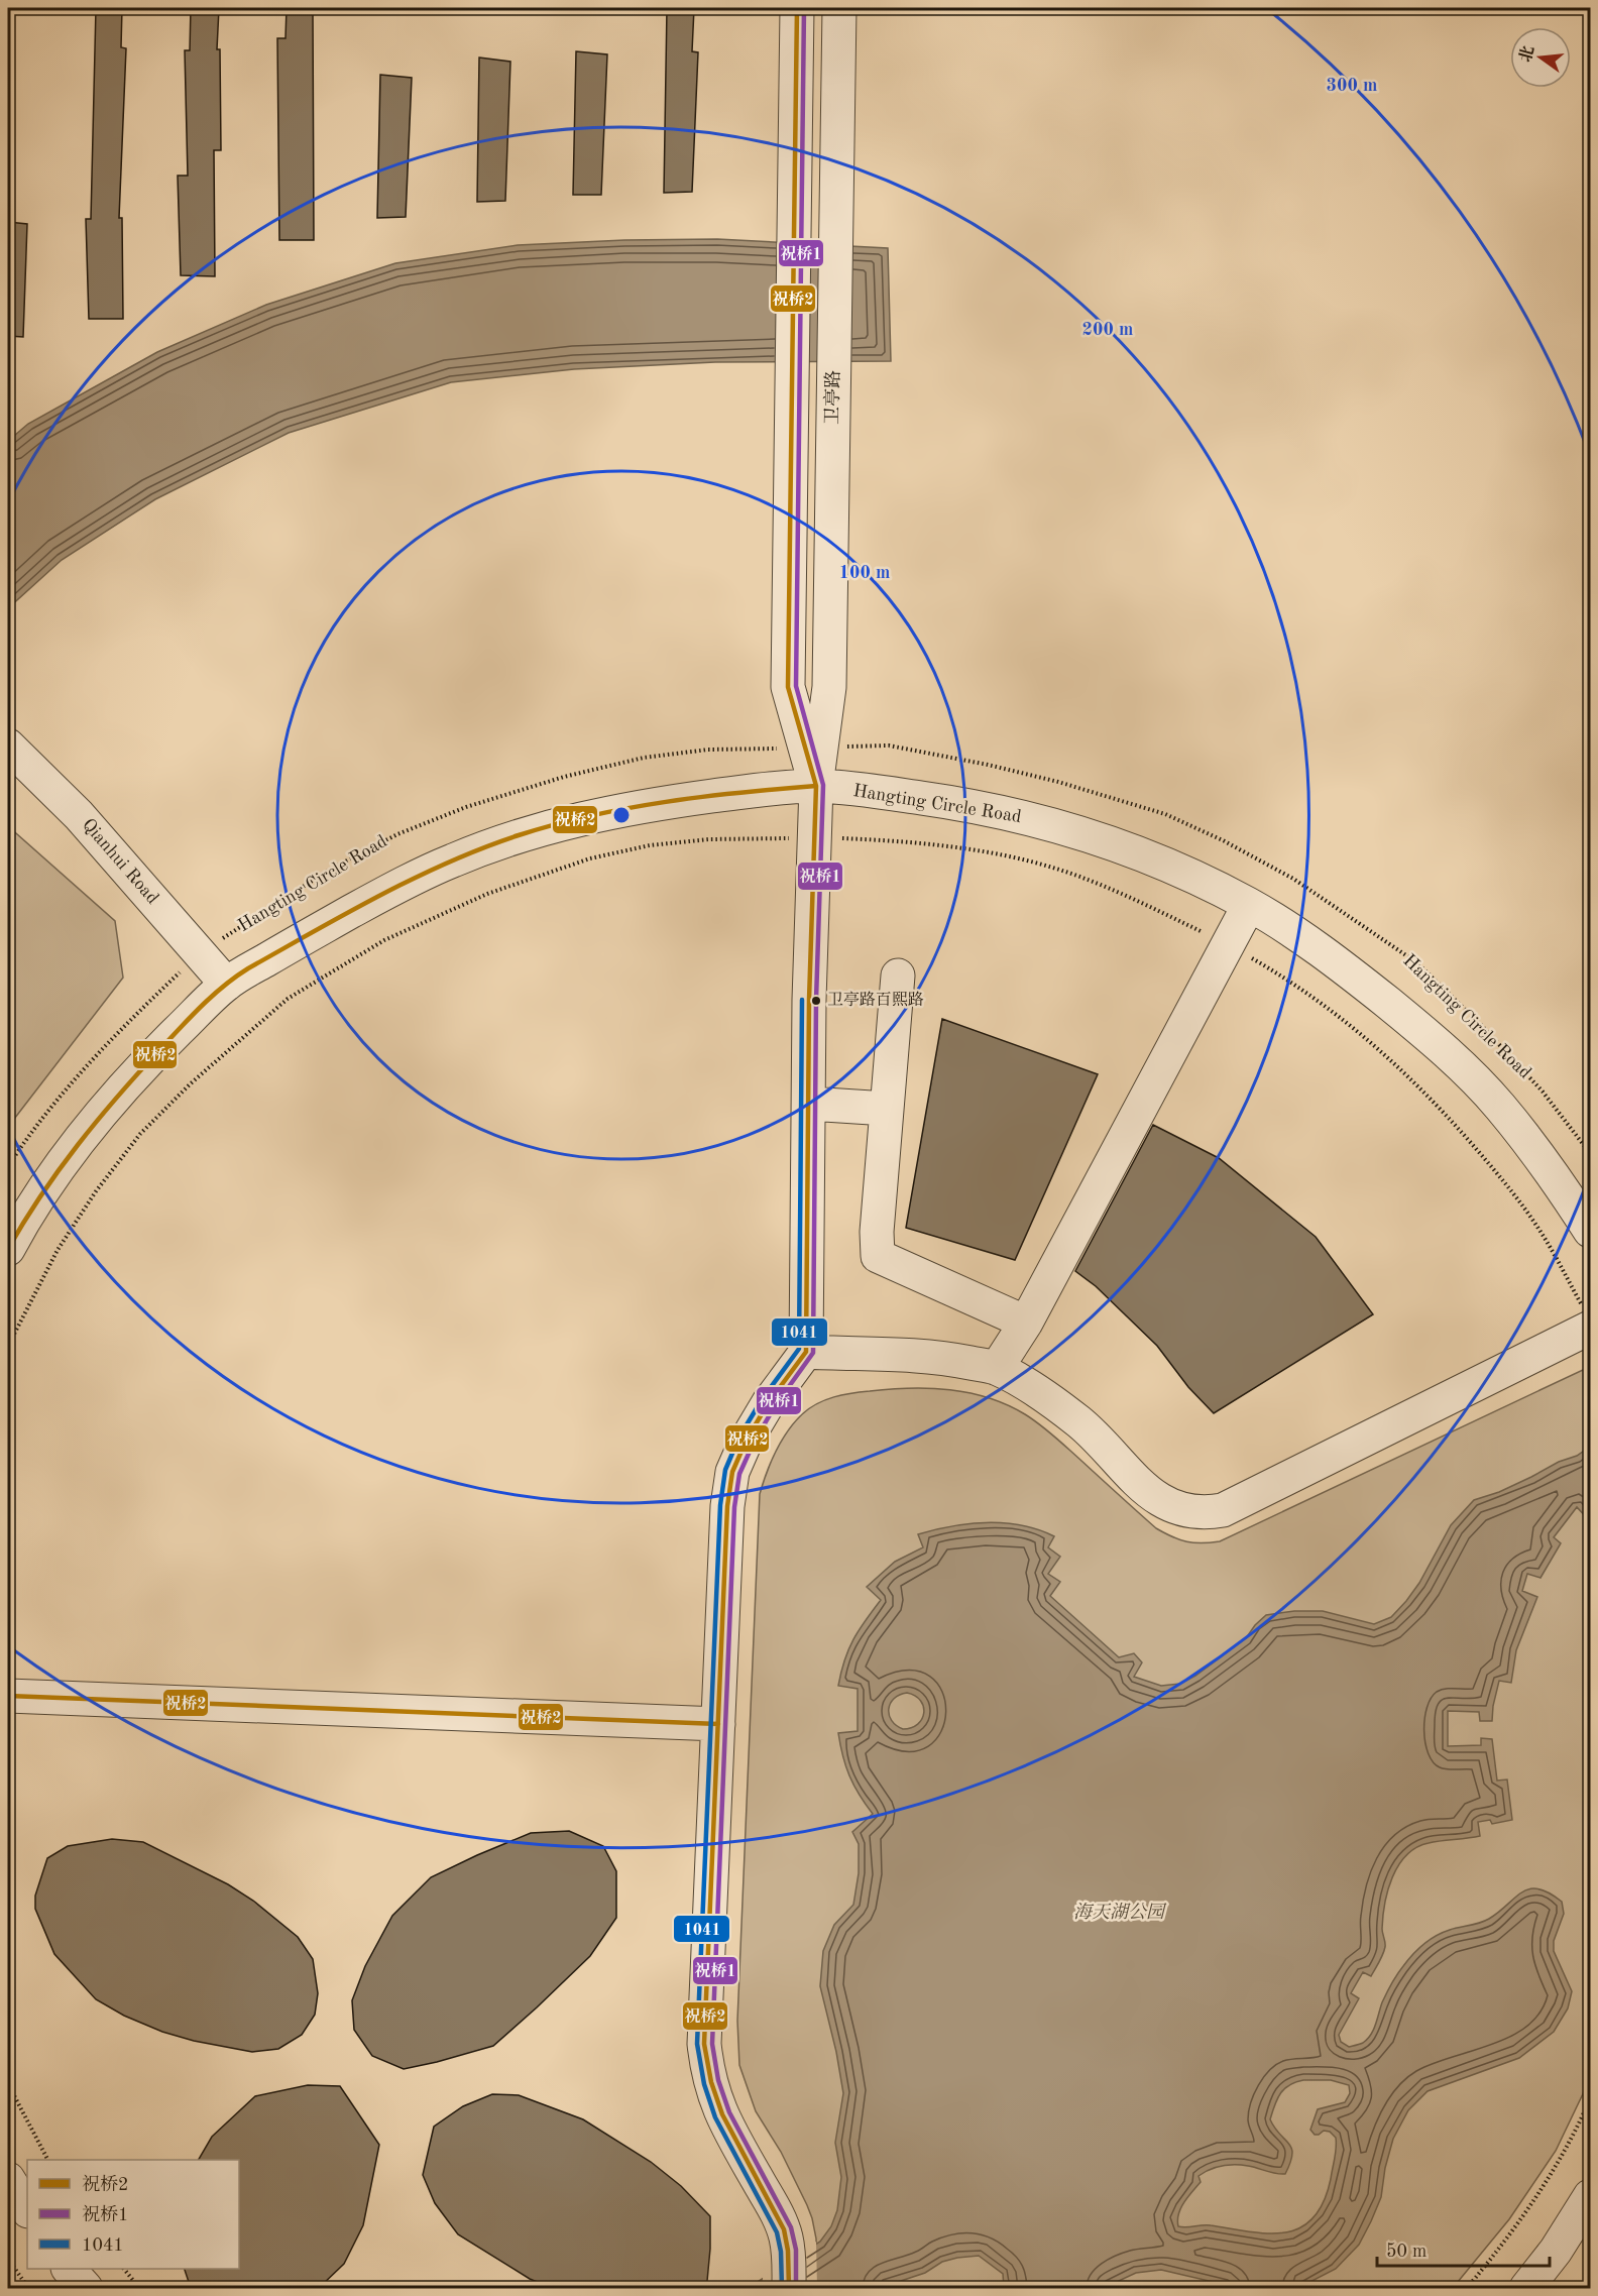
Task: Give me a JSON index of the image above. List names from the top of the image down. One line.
{"streets":{"street":["卫亭路","Hangting Circle Road","Qianhui Road"]},"crossings":[["卫亭路","Hangting Circle Road"],["Hangting Circle Road","Qianhui Road"]],"parks":["海天湖公园"],"places":["卫亭路百熙路"],"lines":["transit line 祝桥2","transit line 祝桥1","transit line 1041"],"legend":["祝桥2","祝桥1","1041"],"scale_bar":"50 m","north":"left","rings":["300 m","200 m","100 m"]}
